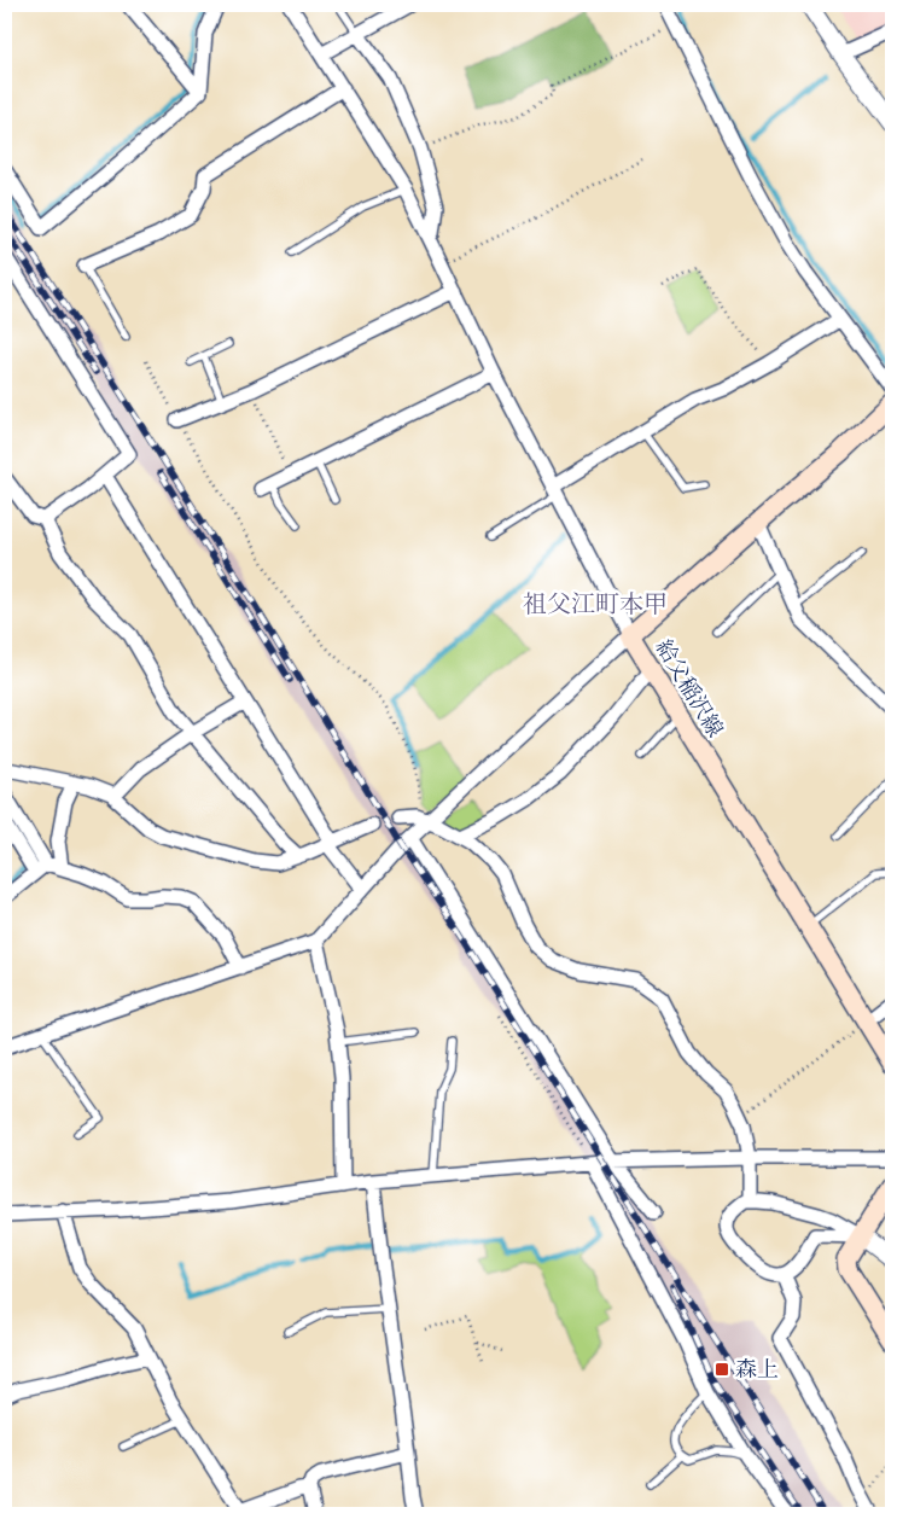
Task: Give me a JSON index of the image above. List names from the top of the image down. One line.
{"streets":{"main road":["給父稲沢線"]},"districts":["祖父江町本甲"],"places":{"transit":["森上"]}}
